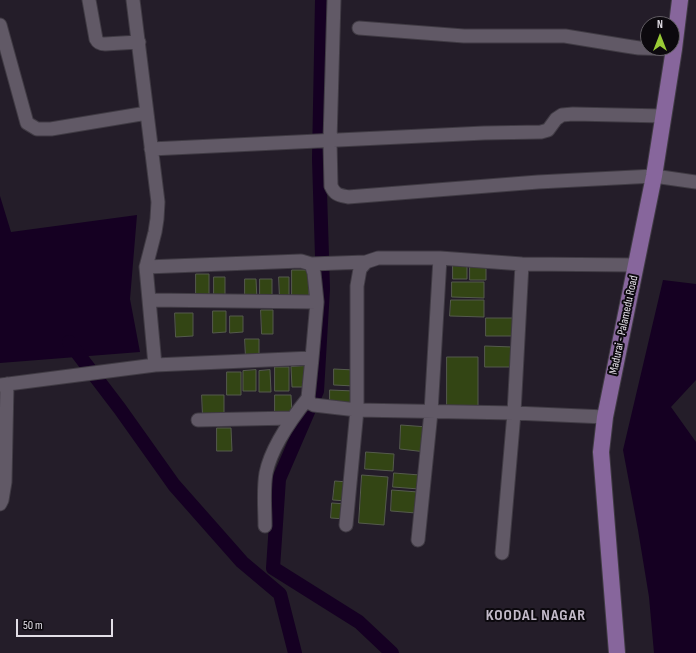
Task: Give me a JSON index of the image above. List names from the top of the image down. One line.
{"streets":{"main road":["Madurai - Palamedu Road"]},"districts":["KOODAL NAGAR"],"scale_bar":"50 m","north":"top"}
